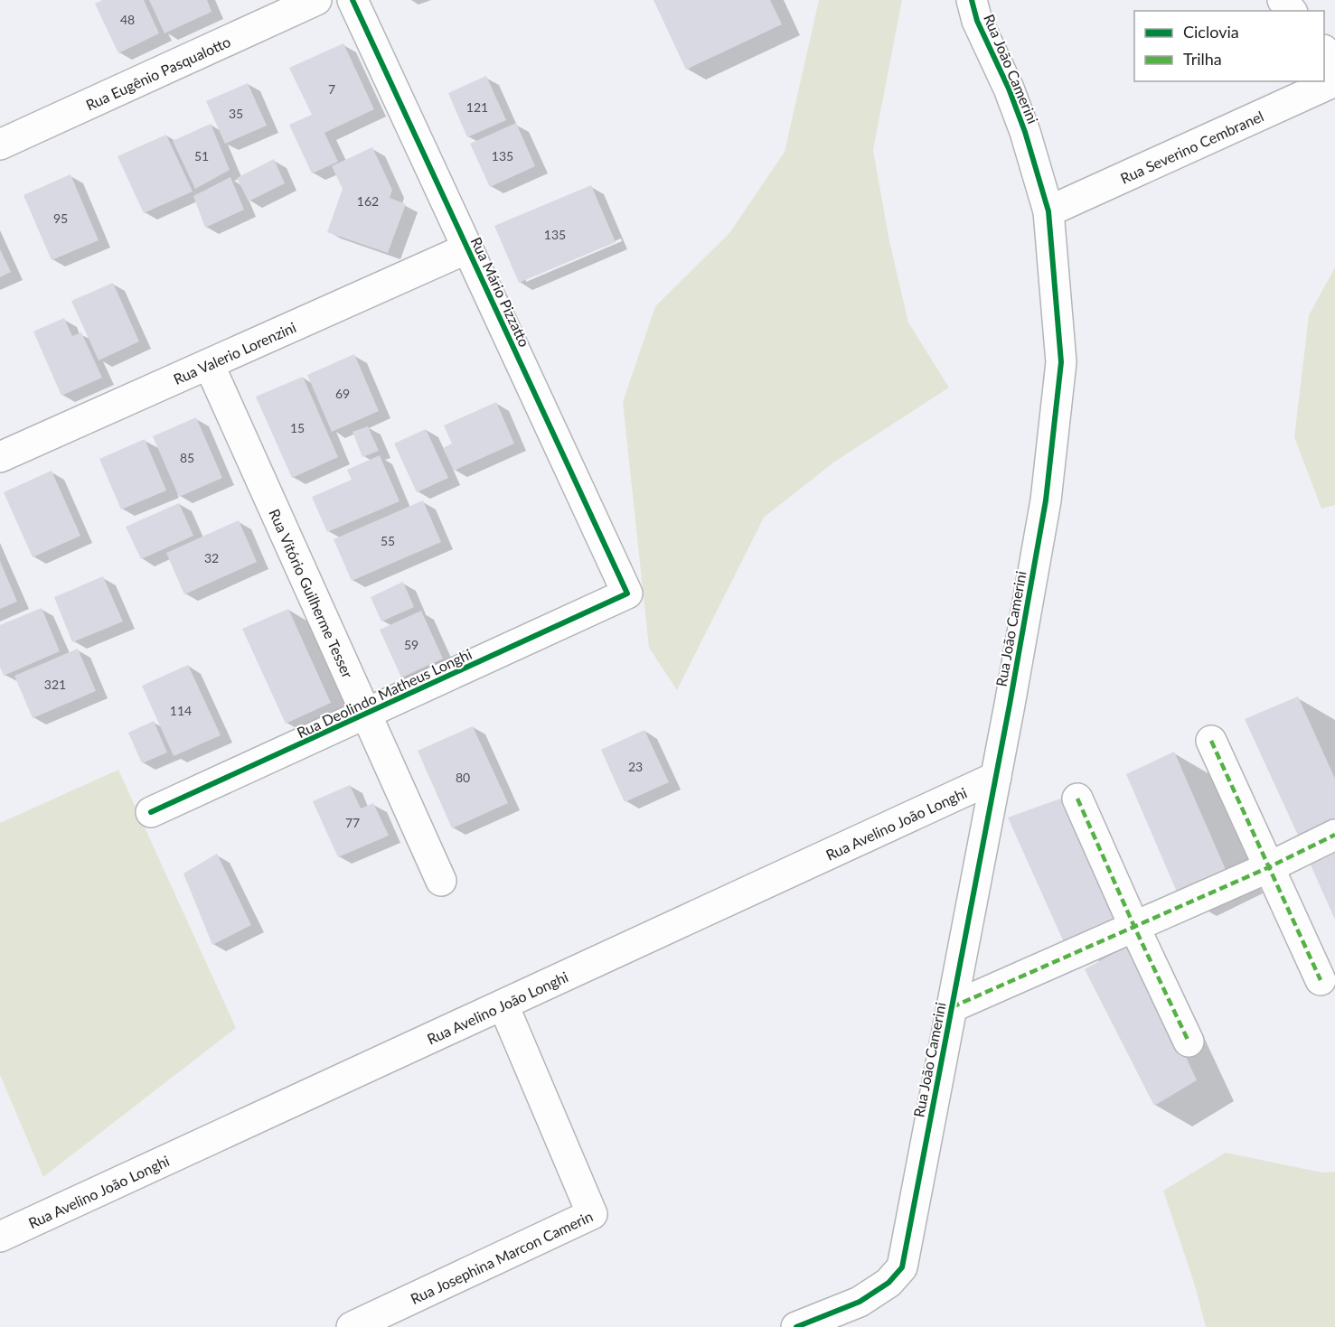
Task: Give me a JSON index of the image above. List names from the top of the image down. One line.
{"streets":{"street":["Rua João Camerini","Rua Eugênio Pasqualotto","Rua Severino Cembranel","Rua Mário Pizzatto","Rua Valerio Lorenzini","Rua Vitório Guilherme Tesser","Rua Deolindo Matheus Longhi","Rua Avelino João Longhi","Rua Josephina Marcon Camerin"]},"crossings":[["Rua João Camerini","Rua Severino Cembranel"],["Rua João Camerini","Rua Avelino João Longhi"],["Rua Mário Pizzatto","Rua Valerio Lorenzini"],["Rua Mário Pizzatto","Rua Deolindo Matheus Longhi"],["Rua Valerio Lorenzini","Rua Vitório Guilherme Tesser"],["Rua Vitório Guilherme Tesser","Rua Deolindo Matheus Longhi"],["Rua Avelino João Longhi","Rua Josephina Marcon Camerin"]],"house_numbers":["48","7","121","35","51","135","162","95","135","69","15","85","55","32","59","321","114","23","80","77"],"legend":["Ciclovia","Trilha"]}
